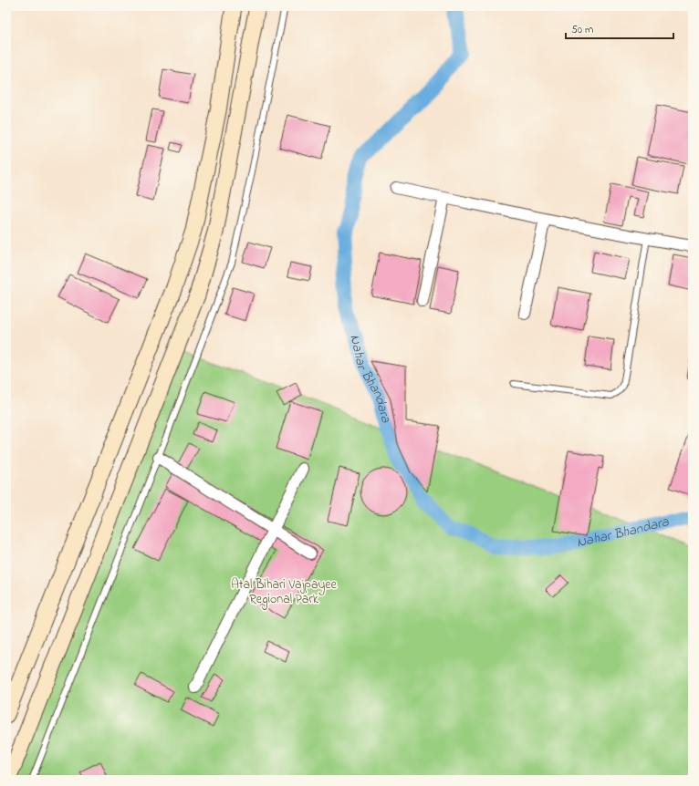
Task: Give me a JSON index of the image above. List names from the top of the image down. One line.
{"water":["Nahar Bhandara"],"parks":["Atal Bihari Vajpayee Regional Park"],"scale_bar":"50 m"}
